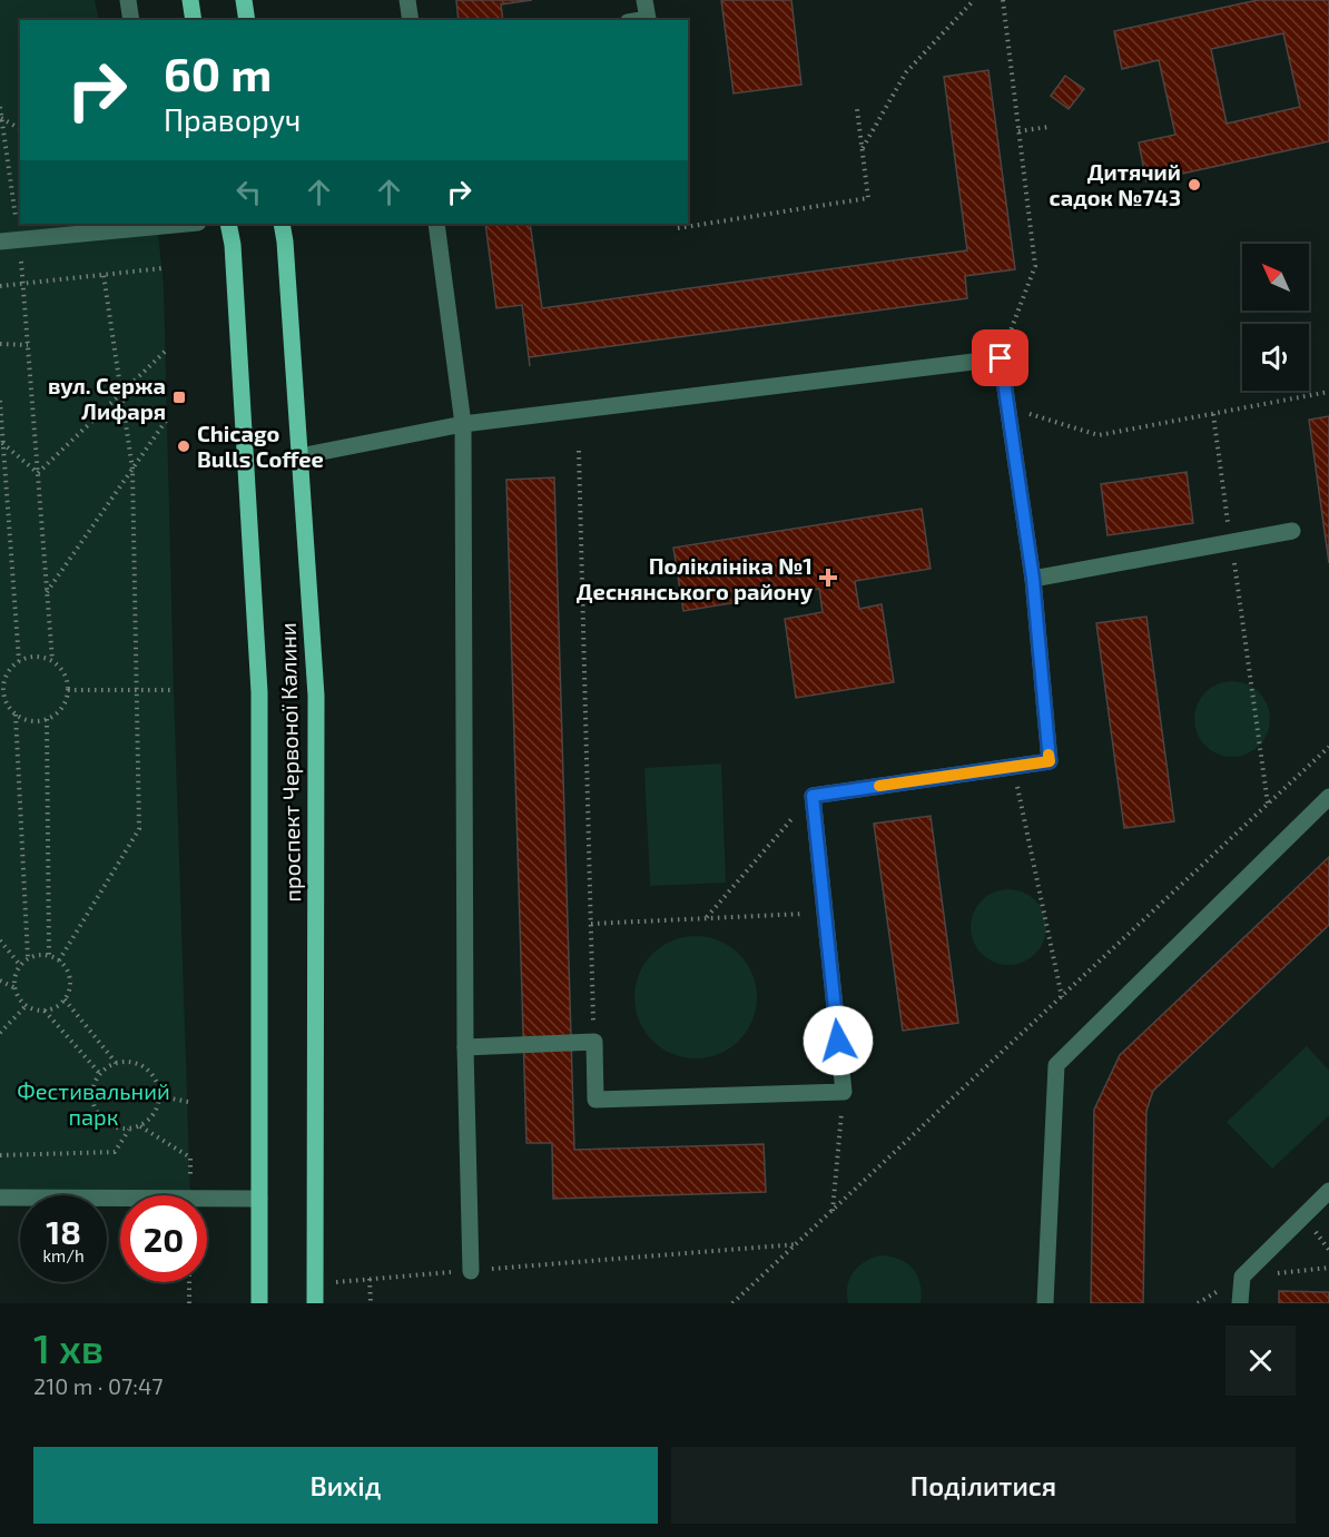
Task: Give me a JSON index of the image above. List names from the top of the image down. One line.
{"streets":{"main road":["проспект Червоної Калини"]},"parks":["Фестивальний парк"],"places":{"other":["Дитячий садок №743","Chicago Bulls Coffee"],"transit":["вул. Сержа Лифаря"],"health":["Поліклініка №1 Деснянського району"]},"north":"top left","page":{"turn":["60 m","Праворуч"],"speed":"18 km/h","limit":"20","heading":["1 хв","210 m · 07:47"],"buttons":["Вихід","Поділитися"]}}
